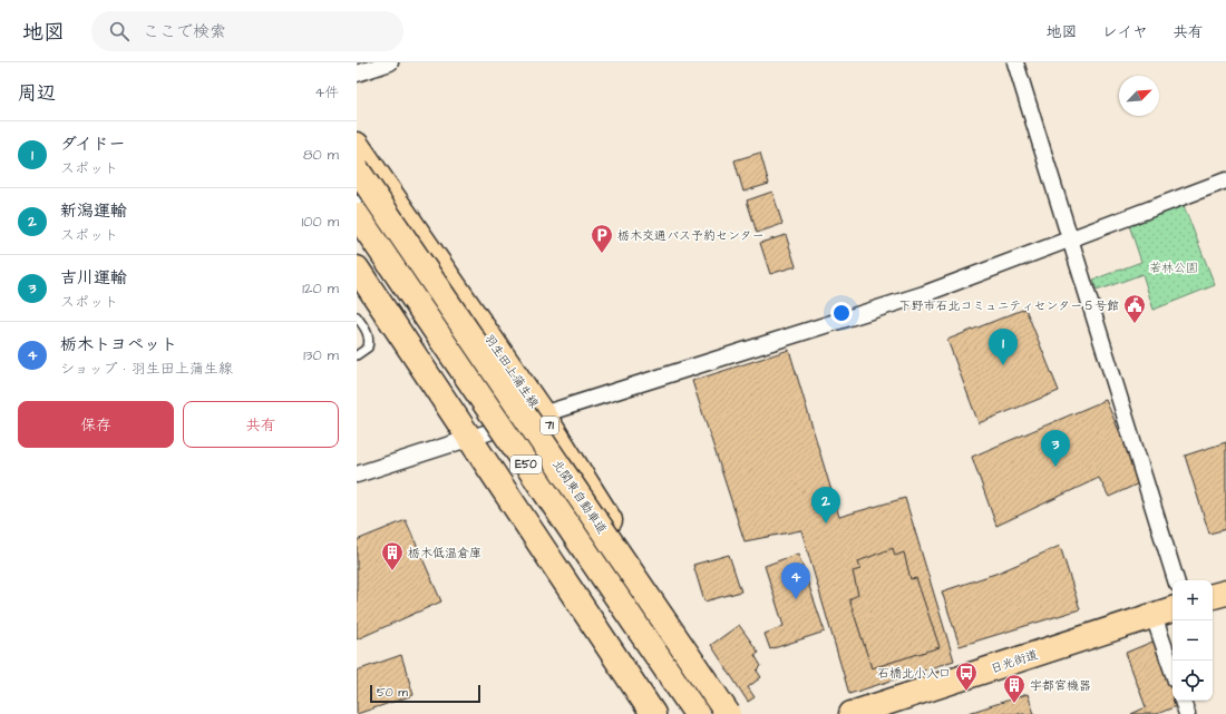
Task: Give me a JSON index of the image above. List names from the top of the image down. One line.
{"streets":{"main road":["羽生田上蒲生線","71","E50","北関東自動車道","日光街道"]},"parks":["若林公園"],"places":{"parking":["栃木交通バス予約センター"],"public building":["下野市石北コミュニティセンター５号館"],"building":["栃木低温倉庫","宇都宮機器"],"bus stop":["石橋北小入口"]},"scale_bar":"50 m","north":"top right","page":{"header":"地図","search":"ここで検索","nav":["地図","レイヤ","共有"],"heading":["周辺","4件"],"list":[{"mark":"1","name":"ダイドー","note":"スポット","value":"80 m"},{"mark":"2","name":"新潟運輸","note":"スポット","value":"100 m"},{"mark":"3","name":"吉川運輸","note":"スポット","value":"120 m"},{"mark":"4","name":"栃木トヨペット","note":"ショップ · 羽生田上蒲生線","value":"130 m"}],"pins":["1","3","2","4"],"buttons":["保存","共有"],"map_buttons":["+","−"],"scale":"50 m"}}
